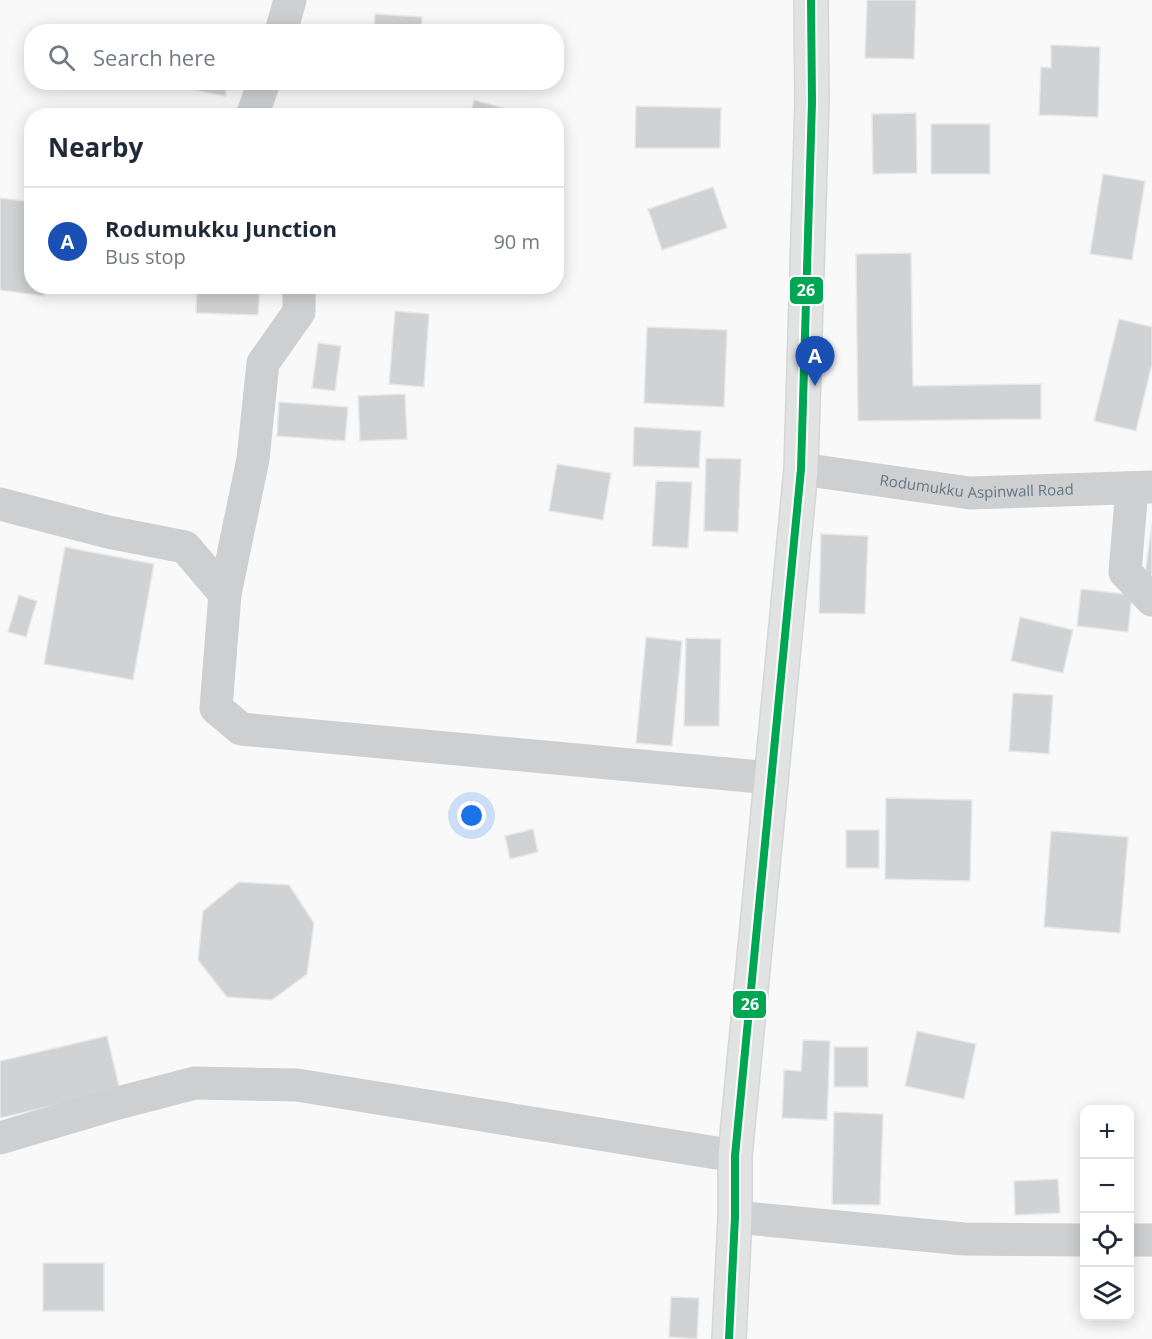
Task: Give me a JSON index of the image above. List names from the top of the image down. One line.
{"streets":{"street":["Rodumukku Aspinwall Road"]},"lines":["transit line 26"],"page":{"search":"Search here","heading":"Nearby","list":[{"mark":"A","name":"Rodumukku Junction","note":"Bus stop","value":"90 m"}],"pins":"A","map_buttons":["+","−"]}}
